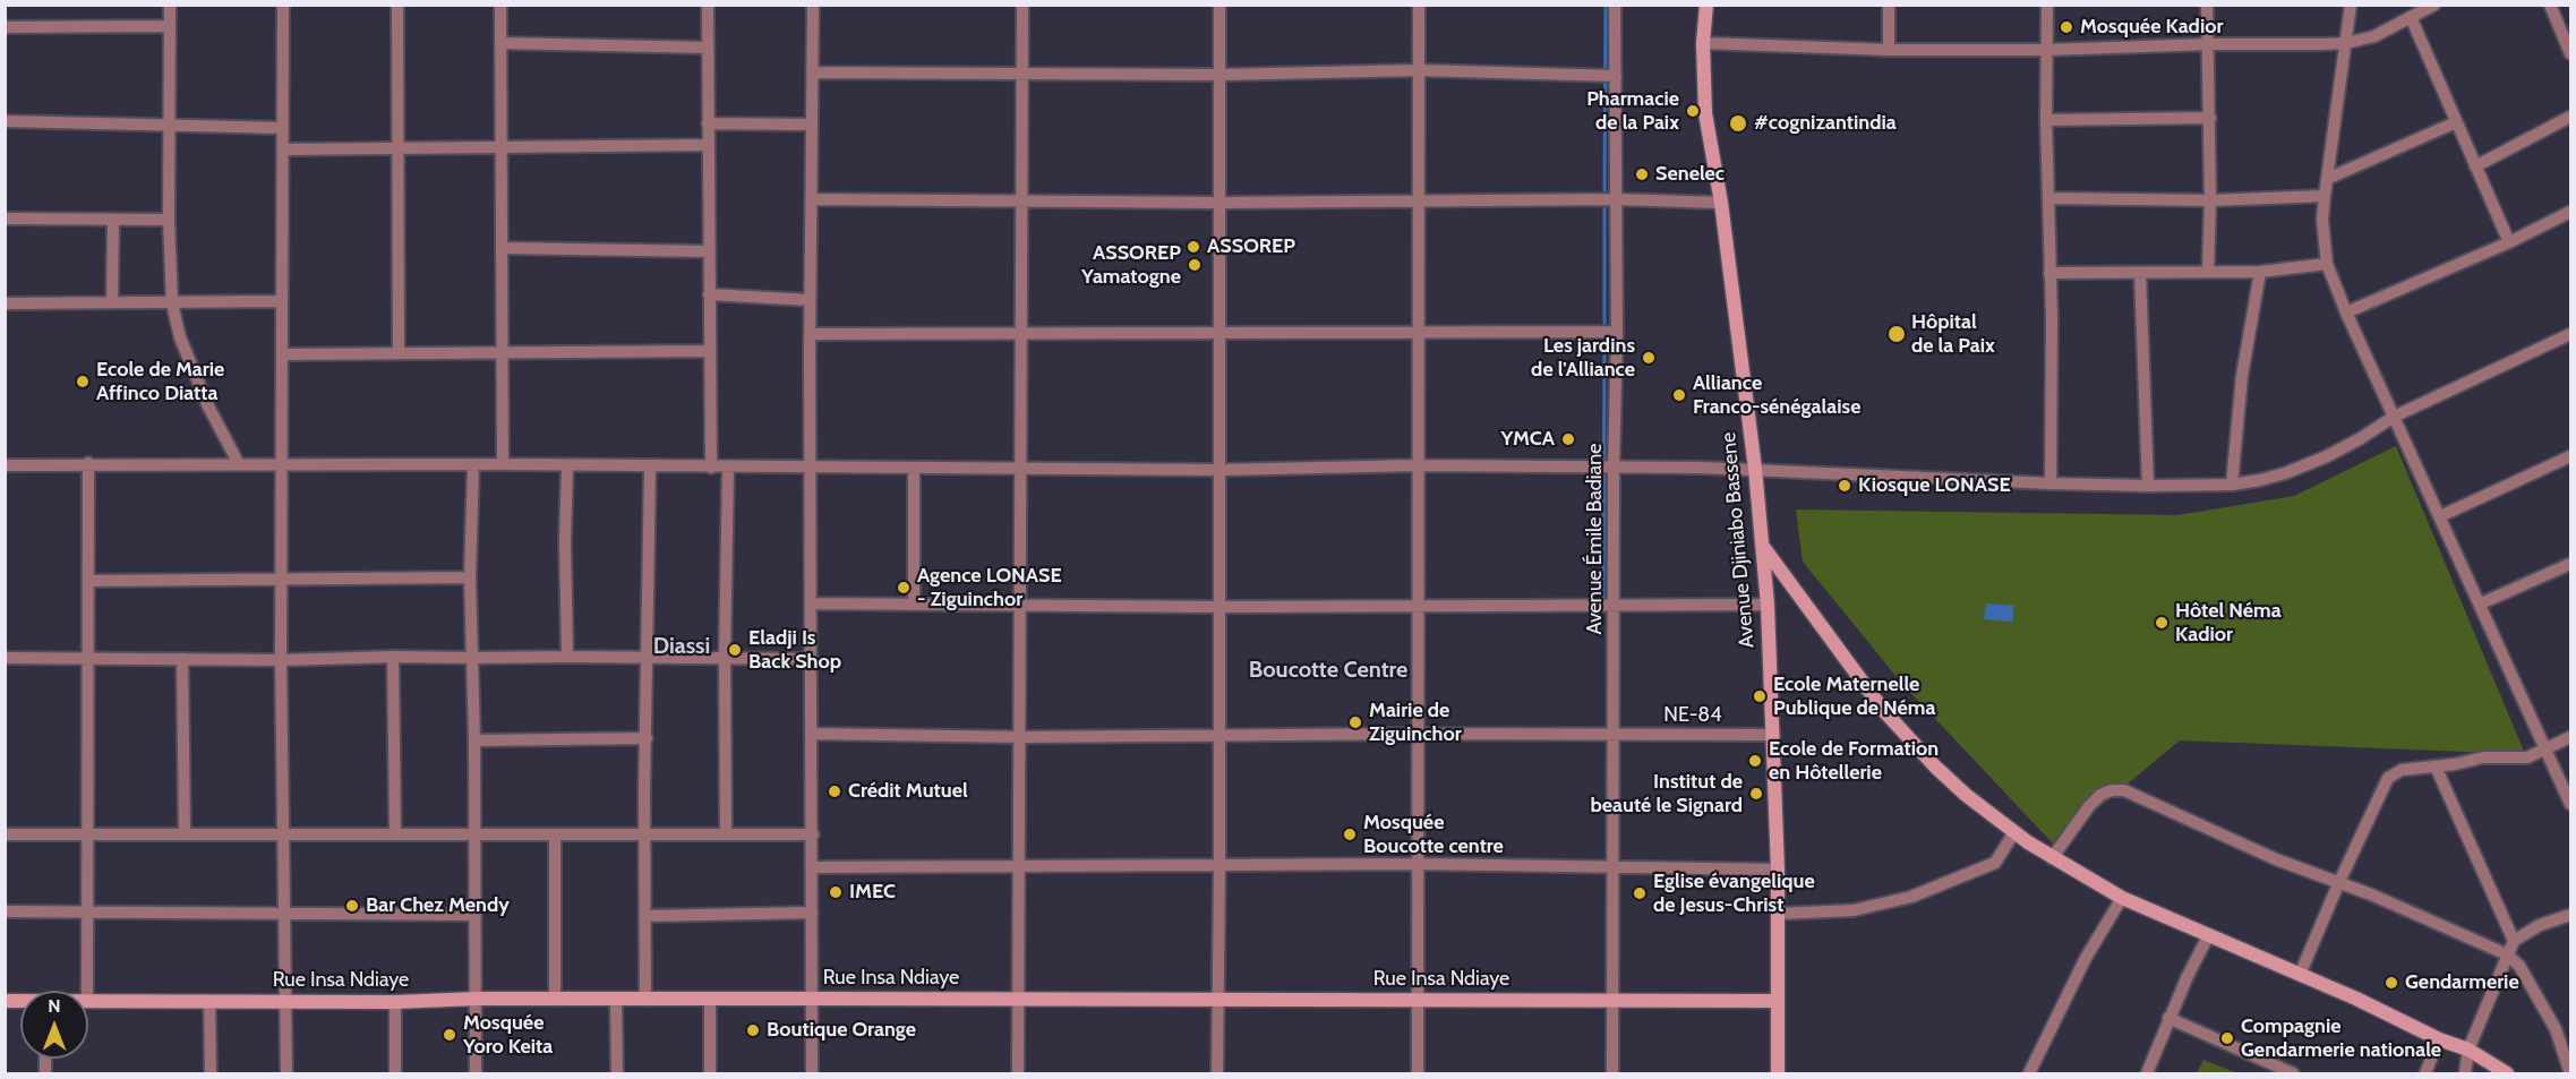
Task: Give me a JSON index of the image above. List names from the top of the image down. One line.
{"streets":{"main road":["Avenue Djiniabo Bassene","Rue Insa Ndiaye"],"street":["Avenue Émile Badiane","NE-84"]},"crossings":[["Avenue Émile Badiane","NE-84"],["Avenue Émile Badiane","Rue Insa Ndiaye"],["Avenue Djiniabo Bassene","NE-84"],["Avenue Djiniabo Bassene","Rue Insa Ndiaye"]],"districts":["Diassi","Boucotte Centre"],"places":["Mosquée Kadior","Pharmacie de la Paix","#cognizantindia","Senelec","ASSOREP","ASSOREP Yamatogne","Hôpital de la Paix","Les jardins de l'Alliance","Ecole de Marie Affinco Diatta","Alliance Franco-sénégalaise","YMCA","Kiosque LONASE","Agence LONASE - Ziguinchor","Hôtel Néma Kadior","Eladji Is Back Shop","Ecole Maternelle Publique de Néma","Mairie de Ziguinchor","Ecole de Formation en Hôtellerie","Crédit Mutuel","Institut de beauté le Signard","Mosquée Boucotte centre","IMEC","Eglise évangelique de Jesus-Christ","Bar Chez Mendy","Gendarmerie","Boutique Orange","Mosquée Yoro Keita","Compagnie Gendarmerie nationale"],"north":"top"}
